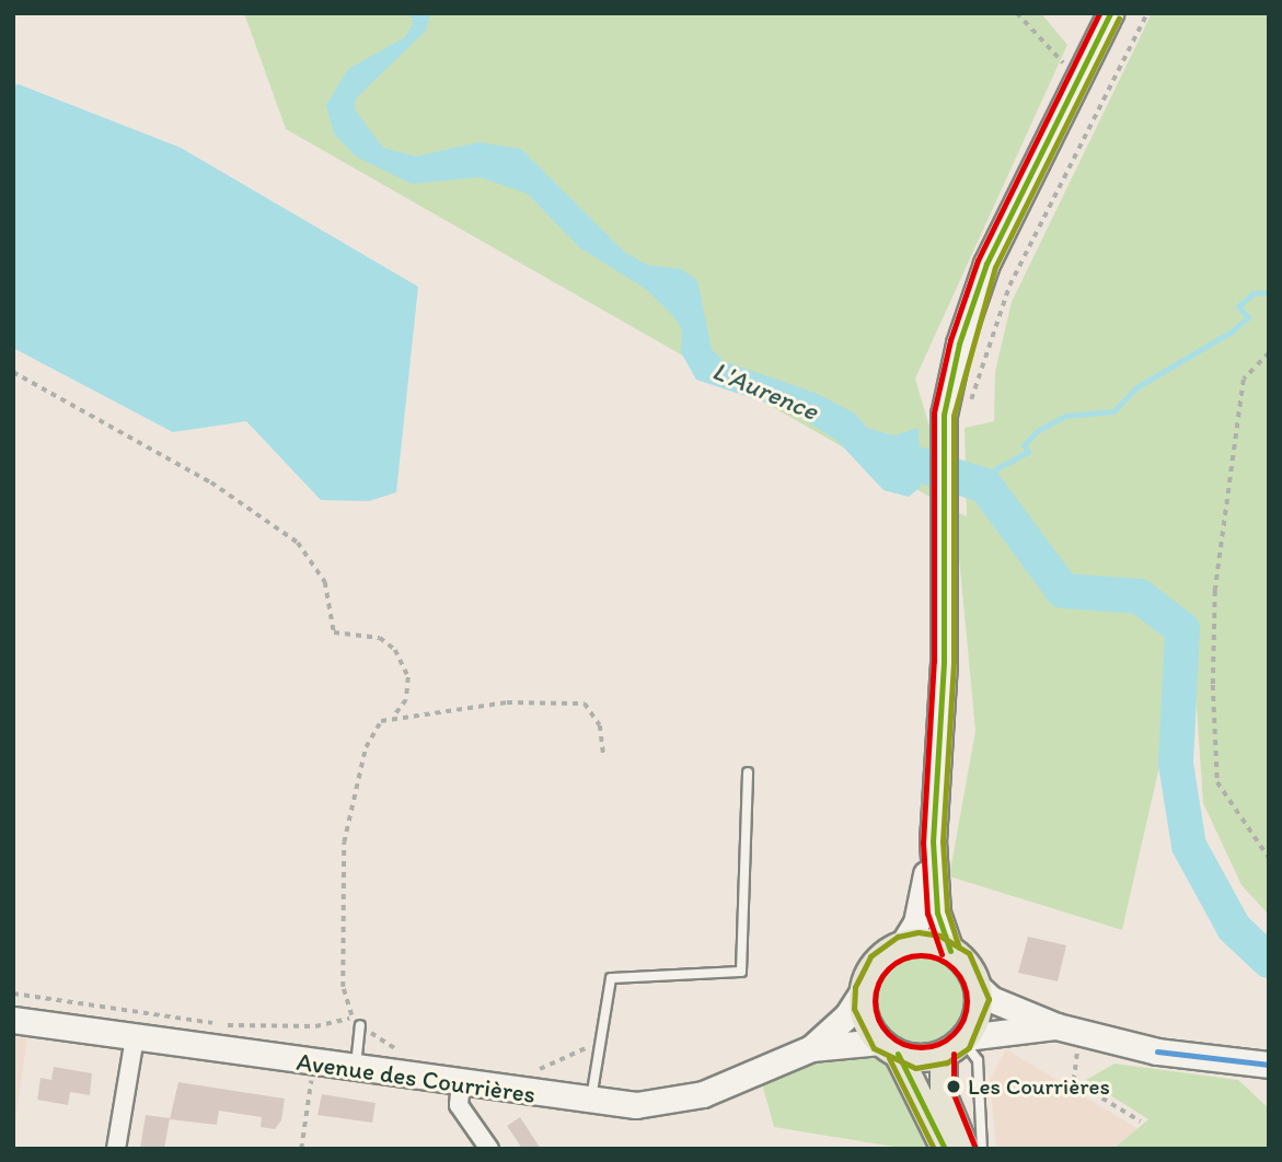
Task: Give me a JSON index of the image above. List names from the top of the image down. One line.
{"streets":{"main road":["Avenue des Courrières"]},"water":["L'Aurence"],"places":["Les Courrières"]}
